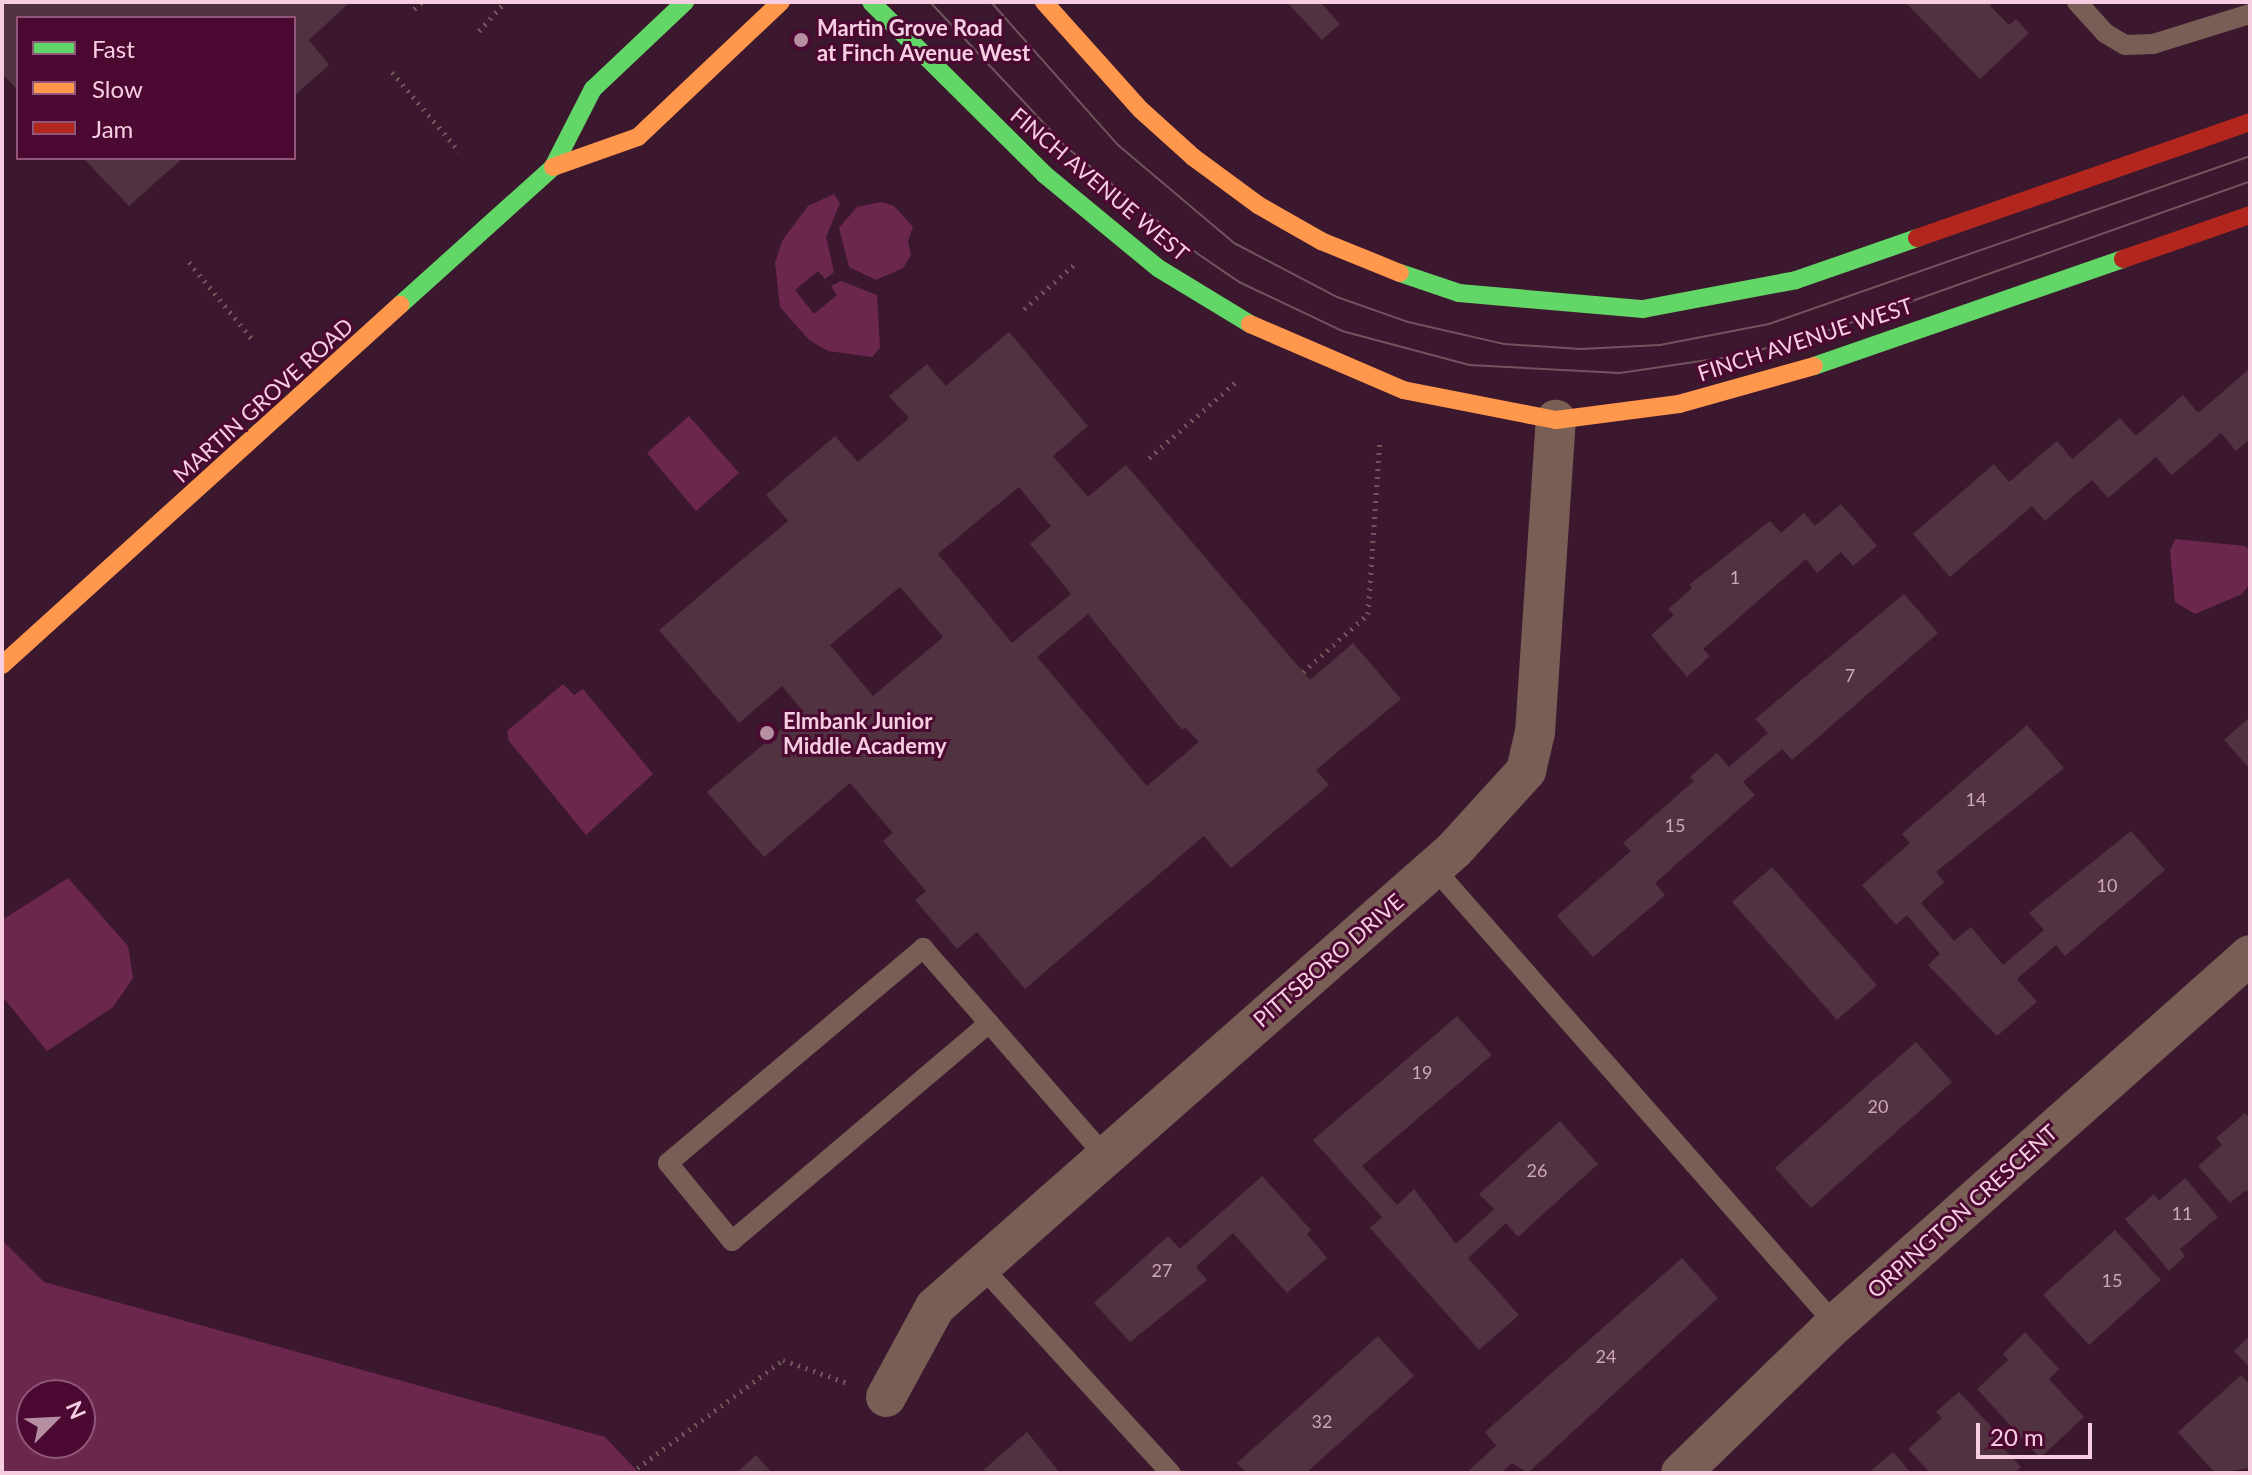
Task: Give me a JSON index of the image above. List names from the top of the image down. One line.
{"streets":{"main road":["FINCH AVENUE WEST","MARTIN GROVE ROAD"],"street":["PITTSBORO DRIVE","ORPINGTON CRESCENT"]},"crossings":[["FINCH AVENUE WEST","PITTSBORO DRIVE"]],"places":["Martin Grove Road at Finch Avenue West","Elmbank Junior Middle Academy"],"house_numbers":["1","7","14","15","10","19","20","26","11","27","15","24","32"],"legend":["Fast","Slow","Jam"],"scale_bar":"20 m","north":"top right"}
